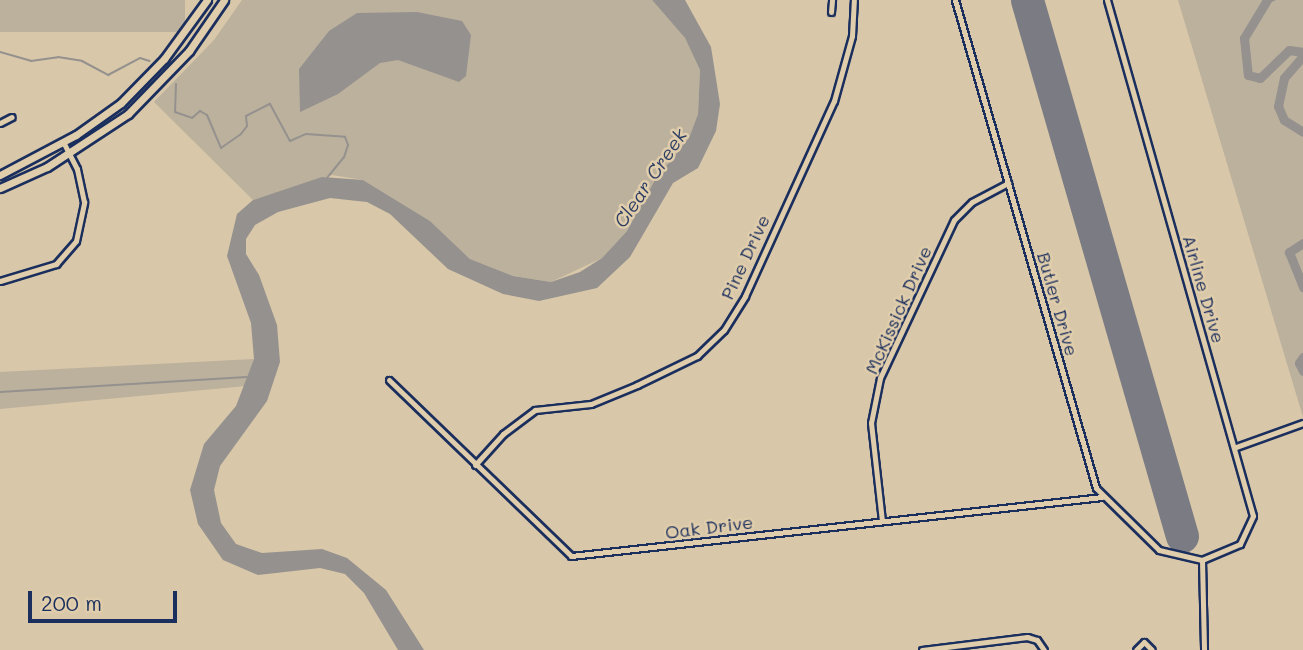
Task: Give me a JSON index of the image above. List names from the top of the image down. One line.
{"streets":{"street":["Pine Drive","Airline Drive","Butler Drive","McKissick Drive","Oak Drive"]},"crossings":[["Pine Drive","Oak Drive"],["Butler Drive","McKissick Drive"],["Butler Drive","Oak Drive"],["McKissick Drive","Oak Drive"]],"water":["Clear Creek"],"scale_bar":"200 m"}
